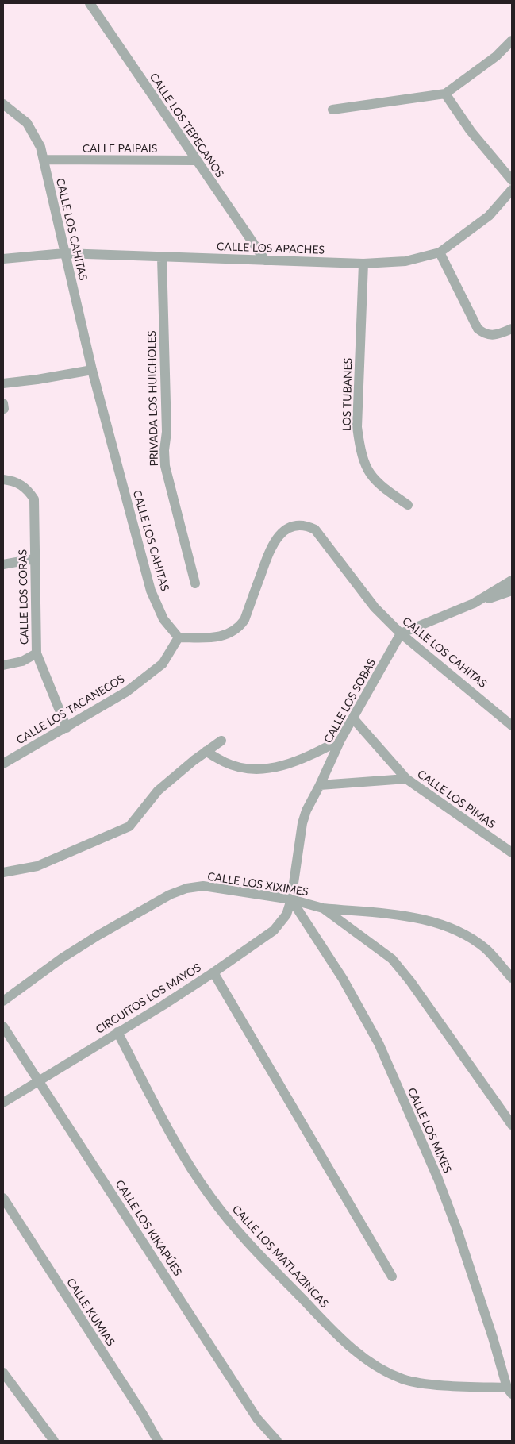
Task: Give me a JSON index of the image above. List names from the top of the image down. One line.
{"streets":{"street":["CALLE LOS TEPECANOS","CALLE PAIPAIS","CALLE LOS CAHITAS","CALLE LOS APACHES","LOS TUBANES","PRIVADA LOS HUICHOLES","CALLE LOS CORAS","CALLE LOS SOBAS","CALLE LOS TACANECOS","CALLE LOS PIMAS","CALLE LOS XIXIMES","CIRCUITOS LOS MAYOS","CALLE LOS MIXES","CALLE LOS KIKAPÚES","CALLE LOS MATLAZINCAS","CALLE KUMIAS"]},"crossings":[["CALLE LOS TEPECANOS","CALLE PAIPAIS"],["CALLE LOS TEPECANOS","CALLE LOS APACHES"],["CALLE PAIPAIS","CALLE LOS CAHITAS"],["CALLE LOS CAHITAS","CALLE LOS APACHES"],["CALLE LOS CAHITAS","CALLE LOS SOBAS"],["CALLE LOS CAHITAS","CALLE LOS TACANECOS"],["CALLE LOS APACHES","LOS TUBANES"],["CALLE LOS APACHES","PRIVADA LOS HUICHOLES"],["CALLE LOS CORAS","CALLE LOS TACANECOS"],["CALLE LOS SOBAS","CALLE LOS PIMAS"],["CALLE LOS SOBAS","CALLE LOS XIXIMES"],["CALLE LOS SOBAS","CIRCUITOS LOS MAYOS"],["CALLE LOS SOBAS","CALLE LOS MIXES"],["CALLE LOS XIXIMES","CIRCUITOS LOS MAYOS"],["CALLE LOS XIXIMES","CALLE LOS MIXES"],["CIRCUITOS LOS MAYOS","CALLE LOS MIXES"],["CIRCUITOS LOS MAYOS","CALLE LOS KIKAPÚES"],["CIRCUITOS LOS MAYOS","CALLE LOS MATLAZINCAS"],["CALLE LOS MIXES","CALLE LOS MATLAZINCAS"]]}
